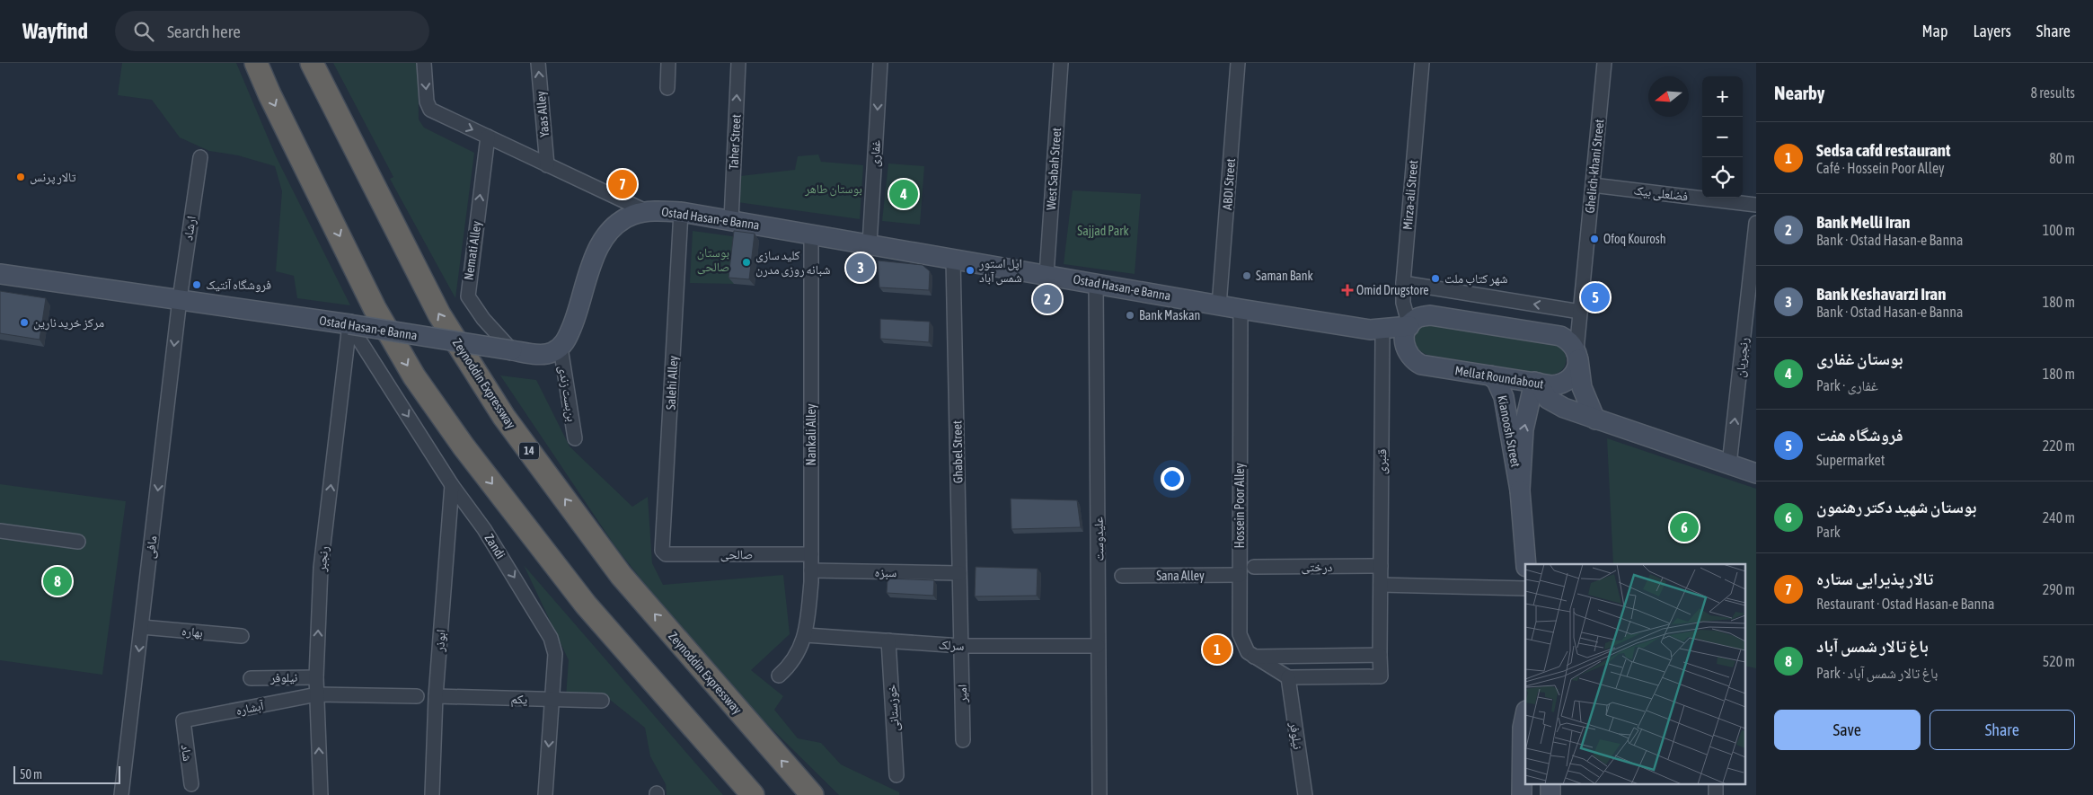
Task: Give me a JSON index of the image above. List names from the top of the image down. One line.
{"streets":{"highway":["Zeynoddin Expressway","14"],"main road":["Ostad Hasan-e Banna","Mellat Roundabout","Kianoosh Street"],"street":["Yaas Alley","Taher Street","غفاری","Ghelich-khani Street","West Sabah Street","ABDI Street","فضلعلی بیک","Mirza-ali Street","ارشاد","Nemati Alley","رنجبریان","Salehi Alley","بن‌بست زندی","Nankali Alley","Ghabel Street","قنبری","Hossein Poor Alley","علیدوست","Zandi","مافی","رنجبر","درختی","سبزه","Sana Alley","بهاره","ابوذر","سرلک","نیلوفر","امیر","یکم","آبشاره","خوزستانی","شاد"]},"crossings":[["Taher Street","Ostad Hasan-e Banna"],["غفاری","Ostad Hasan-e Banna"],["Ghelich-khani Street","فضلعلی بیک"],["Ghelich-khani Street","Mellat Roundabout"],["West Sabah Street","Ostad Hasan-e Banna"],["ABDI Street","Ostad Hasan-e Banna"],["Mirza-ali Street","Ostad Hasan-e Banna"],["Ostad Hasan-e Banna","ارشاد"],["Ostad Hasan-e Banna","Nemati Alley"],["Ostad Hasan-e Banna","Mellat Roundabout"],["Ostad Hasan-e Banna","Salehi Alley"],["Ostad Hasan-e Banna","بن‌بست زندی"],["Ostad Hasan-e Banna","Nankali Alley"],["Ostad Hasan-e Banna","Ghabel Street"],["Ostad Hasan-e Banna","قنبری"],["Ostad Hasan-e Banna","Hossein Poor Alley"],["Ostad Hasan-e Banna","علیدوست"],["Ostad Hasan-e Banna","Zandi"],["Ostad Hasan-e Banna","مافی"],["Ostad Hasan-e Banna","رنجبر"],["ارشاد","مافی"],["Mellat Roundabout","Kianoosh Street"],["Salehi Alley","Nankali Alley"],["Nankali Alley","سبزه"],["Nankali Alley","سرلک"],["Ghabel Street","سبزه"],["Ghabel Street","سرلک"],["Ghabel Street","امیر"],["قنبری","Hossein Poor Alley"],["قنبری","درختی"],["قنبری","نیلوفر"],["Hossein Poor Alley","Sana Alley"],["Hossein Poor Alley","نیلوفر"],["علیدوست","سرلک"],["Zandi","رنجبر"],["Zandi","ابوذر"],["Zandi","یکم"],["مافی","بهاره"],["رنجبر","نیلوفر"],["رنجبر","آبشاره"],["ابوذر","یکم"],["سرلک","امیر"],["سرلک","خوزستانی"],["آبشاره","شاد"]],"one_way":["Yaas Alley","Taher Street","غفاری","Nemati Alley","رنجبریان","Zandi","مافی","رنجبر"],"parks":["بوستان طاهر","Sajjad Park","بوستان صالحی"],"places":{"other":["تالار پرنس","Ofoq Kourosh","کلید سازی شبانه روزی مدرن","اپل استور شمس آباد","Saman Bank","شهر کتاب ملت","فروشگاه آنتیک","Bank Maskan","مرکز خرید نارین"],"health":["Omid Drugstore"]},"scale_bar":"50 m","north":"left","page":{"header":"Wayfind","search":"Search here","nav":["Map","Layers","Share"],"heading":["Nearby","8 results"],"map_buttons":["+","−"],"list":[{"mark":"1","name":"Sedsa cafd restaurant","note":"Café · Hossein Poor Alley","value":"80 m"},{"mark":"2","name":"Bank Melli Iran","note":"Bank · Ostad Hasan-e Banna","value":"100 m"},{"mark":"3","name":"Bank Keshavarzi Iran","note":"Bank · Ostad Hasan-e Banna","value":"180 m"},{"mark":"4","name":"بوستان غفاری","note":"Park · غفاری","value":"180 m"},{"mark":"5","name":"فروشگاه هفت","note":"Supermarket","value":"220 m"},{"mark":"6","name":"بوستان شهید دکتر رهنمون","note":"Park","value":"240 m"},{"mark":"7","name":"تالار پذیرایی ستاره","note":"Restaurant · Ostad Hasan-e Banna","value":"290 m"},{"mark":"8","name":"باغ تالار شمس آباد","note":"Park · باغ تالار شمس آباد","value":"520 m"}],"pins":["7","4","3","5","2","6","8","1"],"buttons":["Save","Share"],"scale":"50 m"}}
